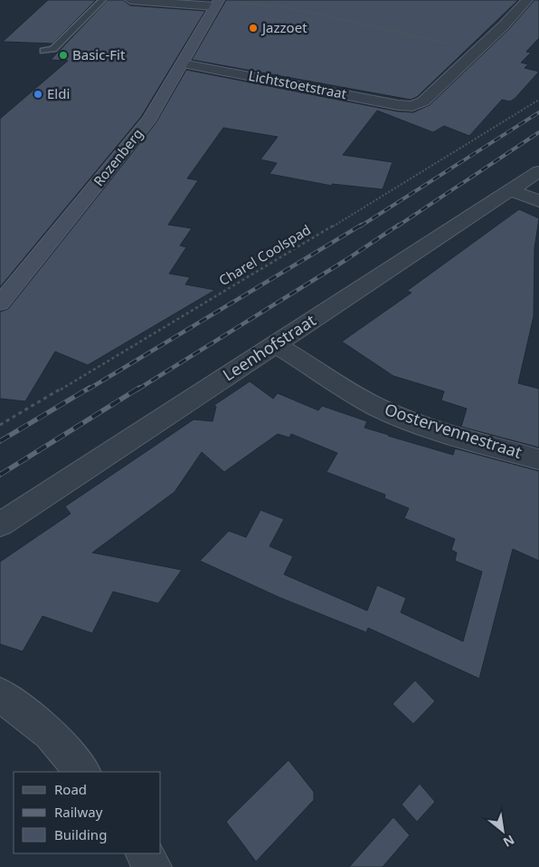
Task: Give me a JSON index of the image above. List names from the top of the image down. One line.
{"streets":{"main road":["Rozenberg"],"street":["Lichtstoetstraat","Leenhofstraat","Oostervennestraat"],"path":["Charel Coolspad"]},"crossings":[["Lichtstoetstraat","Rozenberg"],["Leenhofstraat","Oostervennestraat"]],"places":["Jazzoet","Basic-Fit","Eldi"],"legend":["Road","Railway","Building"],"north":"bottom right"}
